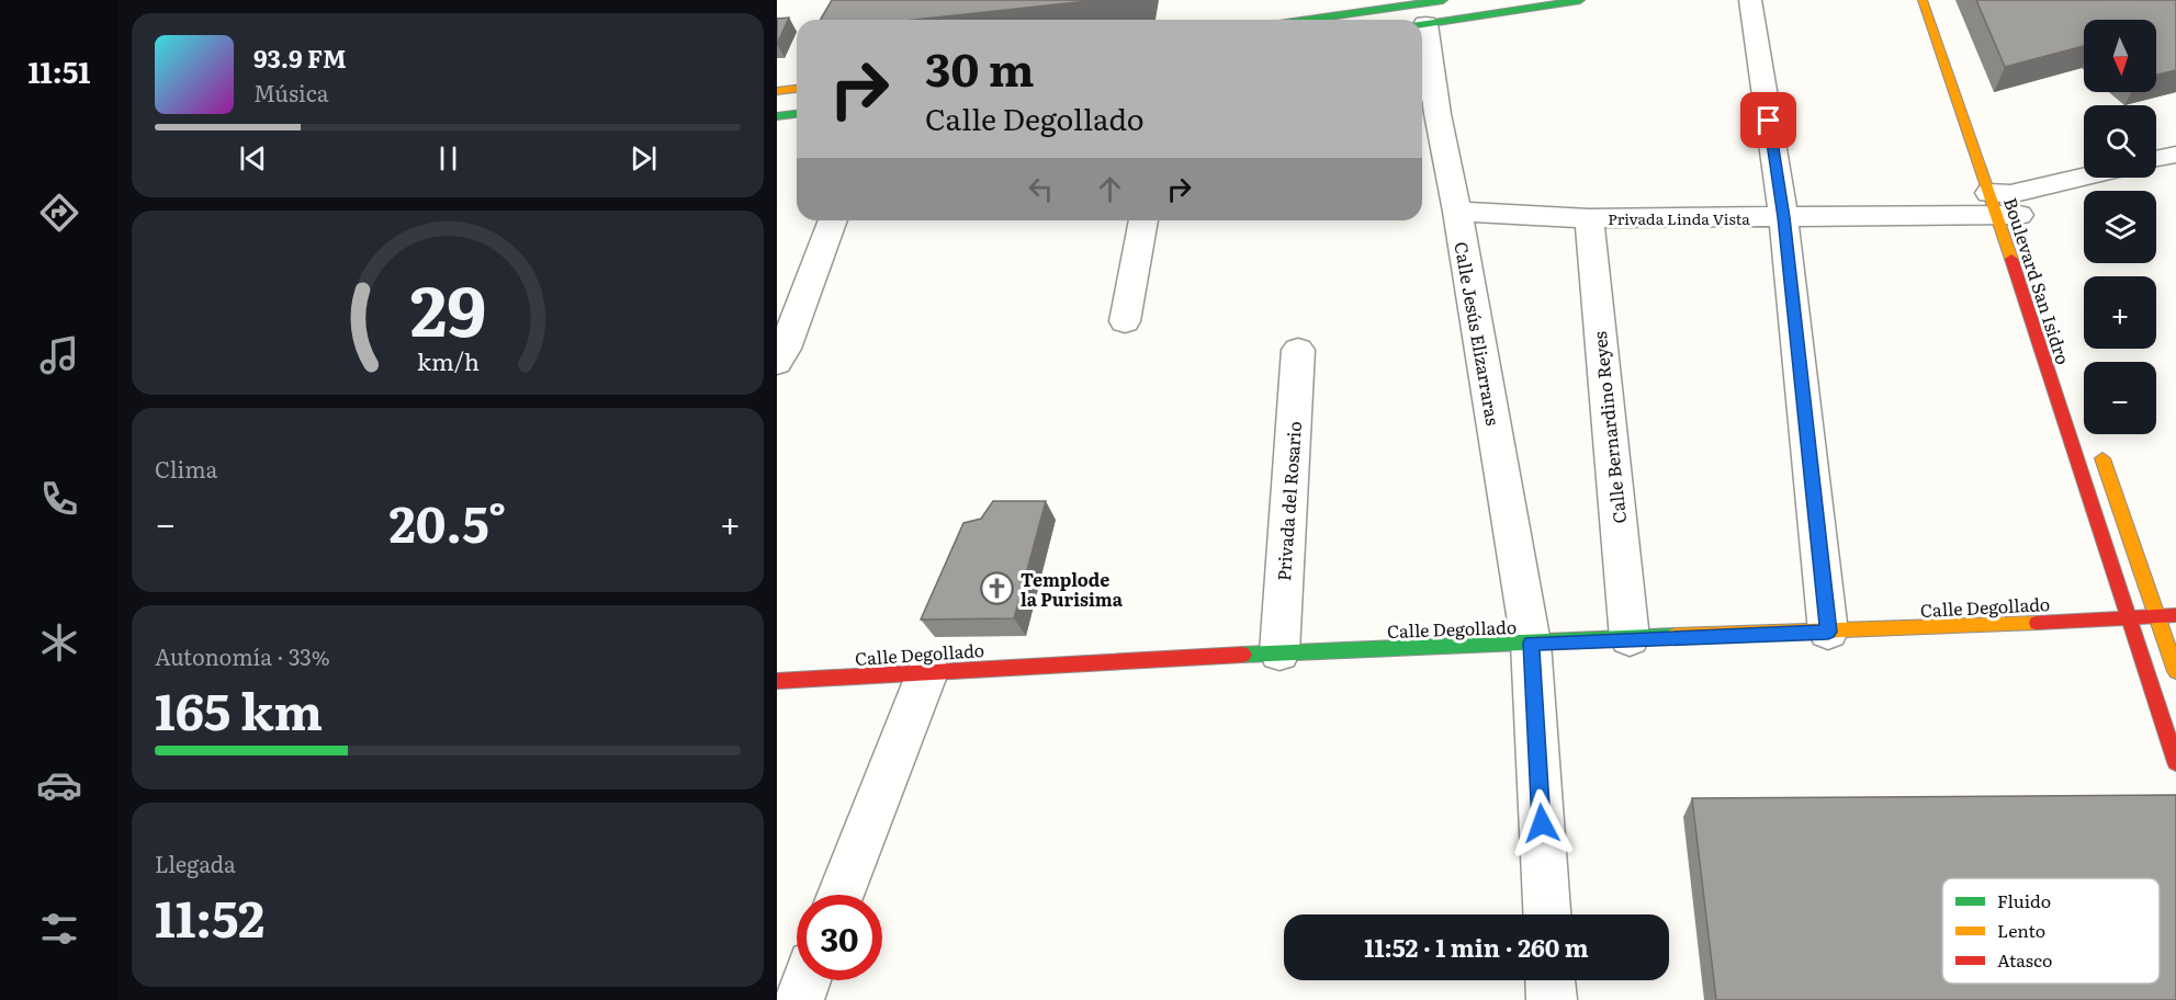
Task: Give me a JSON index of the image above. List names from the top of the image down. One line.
{"streets":{"street":["Privada Linda Vista","Boulevard San Isidro","Calle Jesús Elizarraras","Calle Bernardino Reyes","Privada del Rosario","Calle Degollado"]},"crossings":[["Privada Linda Vista","Boulevard San Isidro"],["Privada Linda Vista","Calle Jesús Elizarraras"],["Privada Linda Vista","Calle Bernardino Reyes"],["Boulevard San Isidro","Calle Degollado"],["Calle Jesús Elizarraras","Calle Degollado"],["Calle Bernardino Reyes","Calle Degollado"],["Privada del Rosario","Calle Degollado"]],"places":{"church":["Templode la Purisima"]},"legend":["Fluido","Lento","Atasco"],"north":"bottom","page":{"tabs":"11:51","map_buttons":["+","−"],"turn":["30 m","Calle Degollado"],"song":["93.9 FM","Música"],"tile":["Clima",["Autonomía · 33%","165 km"],["Llegada","11:52"]],"heat":["−","20.5°","+"],"limit":"30","trip":"11:52 · 1 min · 260 m","gauge":["29","km/h"]}}
